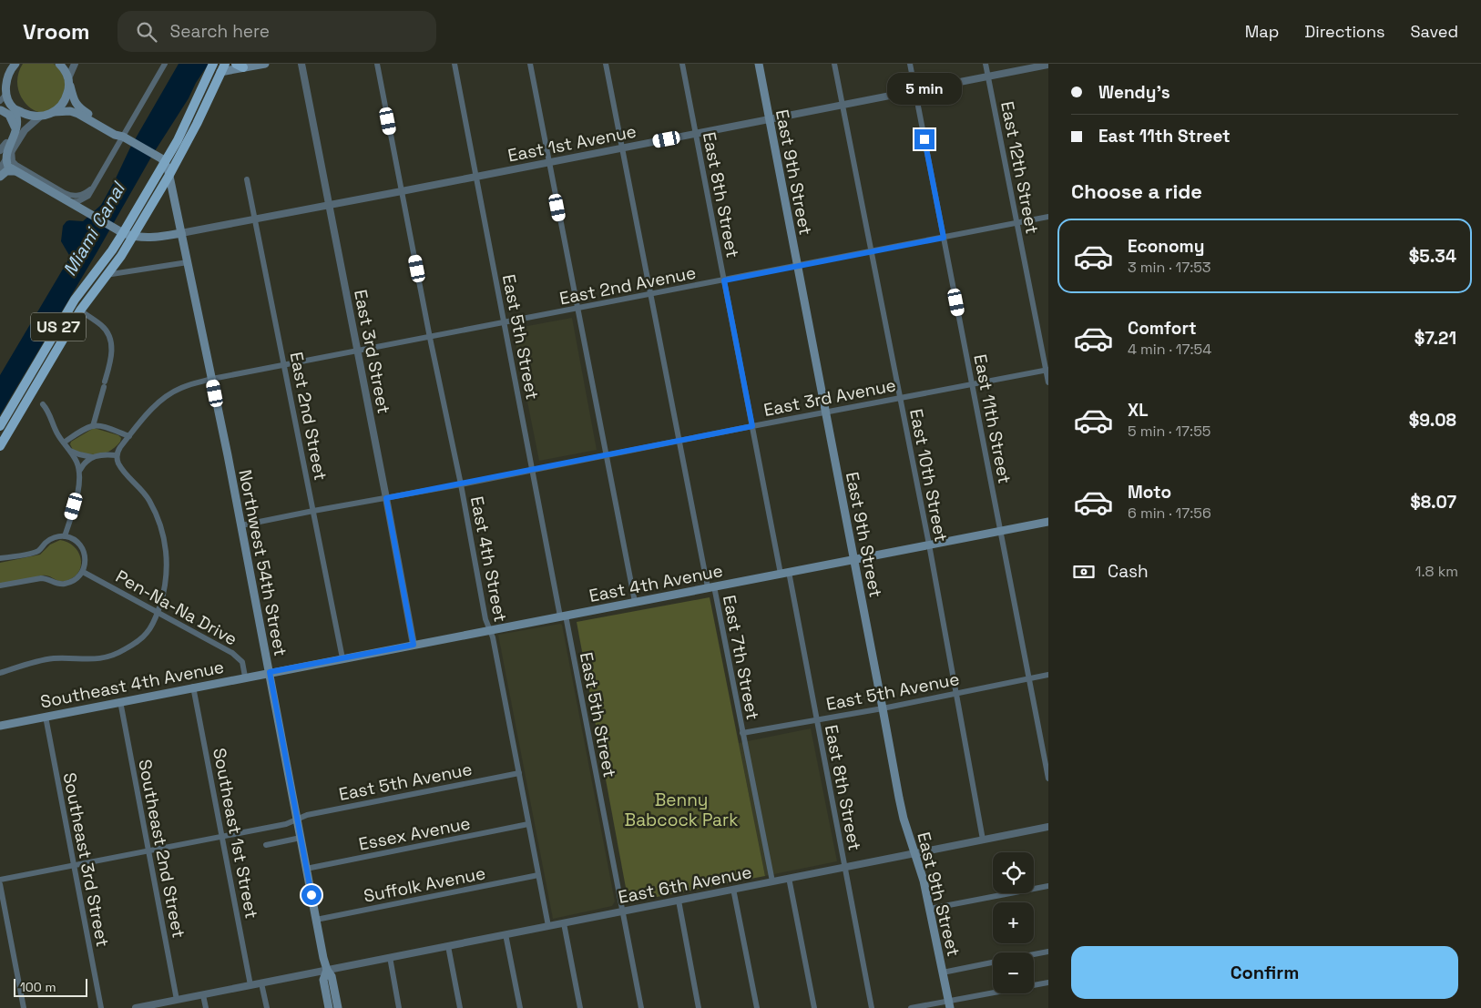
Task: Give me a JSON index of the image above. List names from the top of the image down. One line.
{"streets":{"highway":["US 27"],"main road":["East 9th Street","Northwest 54th Street","East 4th Avenue","Southeast 4th Avenue"],"street":["East 1st Avenue","East 12th Street","East 8th Street","East 2nd Avenue","East 5th Street","East 3rd Street","East 3rd Avenue","East 2nd Street","East 11th Street","East 10th Street","East 4th Street","Pen-Na-Na Drive","East 7th Street","East 5th Avenue","Southeast 1st Street","Essex Avenue","Southeast 2nd Street","Southeast 3rd Street","Suffolk Avenue","East 6th Avenue"]},"crossings":[["East 1st Avenue","East 12th Street"],["East 1st Avenue","East 9th Street"],["East 1st Avenue","East 8th Street"],["East 1st Avenue","East 5th Street"],["East 1st Avenue","East 3rd Street"],["East 1st Avenue","East 2nd Street"],["East 1st Avenue","East 11th Street"],["East 1st Avenue","East 10th Street"],["East 1st Avenue","East 4th Street"],["East 1st Avenue","Northwest 54th Street"],["East 1st Avenue","East 7th Street"],["East 12th Street","East 2nd Avenue"],["East 12th Street","East 3rd Avenue"],["East 9th Street","East 2nd Avenue"],["East 9th Street","East 3rd Avenue"],["East 9th Street","East 4th Avenue"],["East 9th Street","East 5th Avenue"],["East 9th Street","East 6th Avenue"],["East 8th Street","East 2nd Avenue"],["East 8th Street","East 3rd Avenue"],["East 8th Street","East 4th Avenue"],["East 8th Street","East 5th Avenue"],["East 8th Street","East 6th Avenue"],["East 2nd Avenue","East 5th Street"],["East 2nd Avenue","East 3rd Street"],["East 2nd Avenue","East 2nd Street"],["East 2nd Avenue","East 11th Street"],["East 2nd Avenue","East 10th Street"],["East 2nd Avenue","East 4th Street"],["East 2nd Avenue","Northwest 54th Street"],["East 2nd Avenue","East 7th Street"],["US 27","Northwest 54th Street"],["East 5th Street","East 3rd Avenue"],["East 5th Street","East 4th Avenue"],["East 5th Street","East 6th Avenue"],["East 3rd Street","East 3rd Avenue"],["East 3rd Street","East 4th Avenue"],["East 3rd Avenue","East 2nd Street"],["East 3rd Avenue","East 11th Street"],["East 3rd Avenue","East 10th Street"],["East 3rd Avenue","East 4th Street"],["East 3rd Avenue","Northwest 54th Street"],["East 3rd Avenue","East 7th Street"],["East 2nd Street","East 4th Avenue"],["East 11th Street","East 4th Avenue"],["East 11th Street","East 5th Avenue"],["East 10th Street","East 4th Avenue"],["East 10th Street","East 5th Avenue"],["East 10th Street","East 6th Avenue"],["East 4th Street","East 4th Avenue"],["East 4th Street","East 5th Avenue"],["East 4th Street","Essex Avenue"],["East 4th Street","Suffolk Avenue"],["East 4th Street","East 6th Avenue"],["Northwest 54th Street","East 4th Avenue"],["Northwest 54th Street","Southeast 4th Avenue"],["Northwest 54th Street","East 5th Avenue"],["Northwest 54th Street","Essex Avenue"],["Northwest 54th Street","Suffolk Avenue"],["Northwest 54th Street","East 6th Avenue"],["East 4th Avenue","East 7th Street"],["East 4th Avenue","Southeast 4th Avenue"],["Pen-Na-Na Drive","Southeast 4th Avenue"],["East 7th Street","East 5th Avenue"],["East 7th Street","East 6th Avenue"],["Southeast 4th Avenue","Southeast 1st Street"],["Southeast 4th Avenue","Southeast 2nd Street"],["Southeast 4th Avenue","Southeast 3rd Street"],["East 5th Avenue","Southeast 1st Street"],["East 5th Avenue","Southeast 2nd Street"],["East 5th Avenue","Southeast 3rd Street"],["Southeast 1st Street","East 6th Avenue"],["Southeast 2nd Street","East 6th Avenue"]],"water":["Miami Canal"],"parks":["Benny Babcock Park"],"scale_bar":"100 m","page":{"header":"Vroom","search":"Search here","nav":["Map","Directions","Saved"],"banner":["Wendy's","East 11th Street"],"bubble":"5 min","heading":"Choose a ride","list":[{"name":"Economy","note":"3 min · 17:53","value":"$5.34"},{"name":"Comfort","note":"4 min · 17:54","value":"$7.21"},{"name":"XL","note":"5 min · 17:55","value":"$9.08"},{"name":"Moto","note":"6 min · 17:56","value":"$8.07"}],"pay":["Cash","1.8 km"],"map_buttons":["+","−"],"buttons":"Confirm","scale":"100 m"}}
